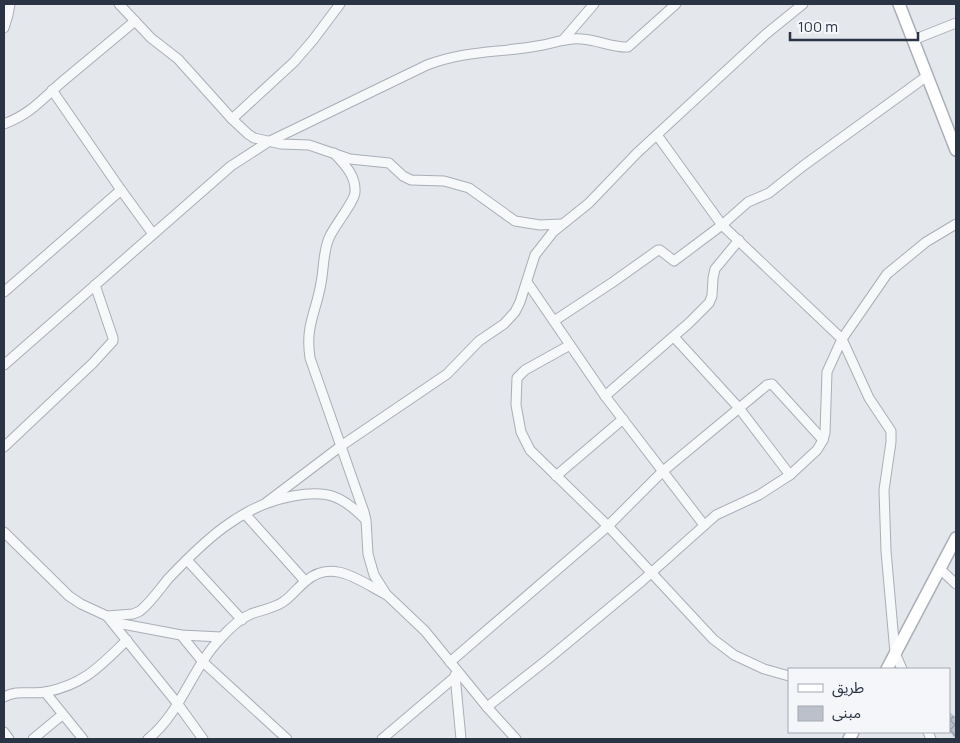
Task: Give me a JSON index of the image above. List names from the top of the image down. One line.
{"legend":["طريق","مبنى"],"scale_bar":"100 m"}
